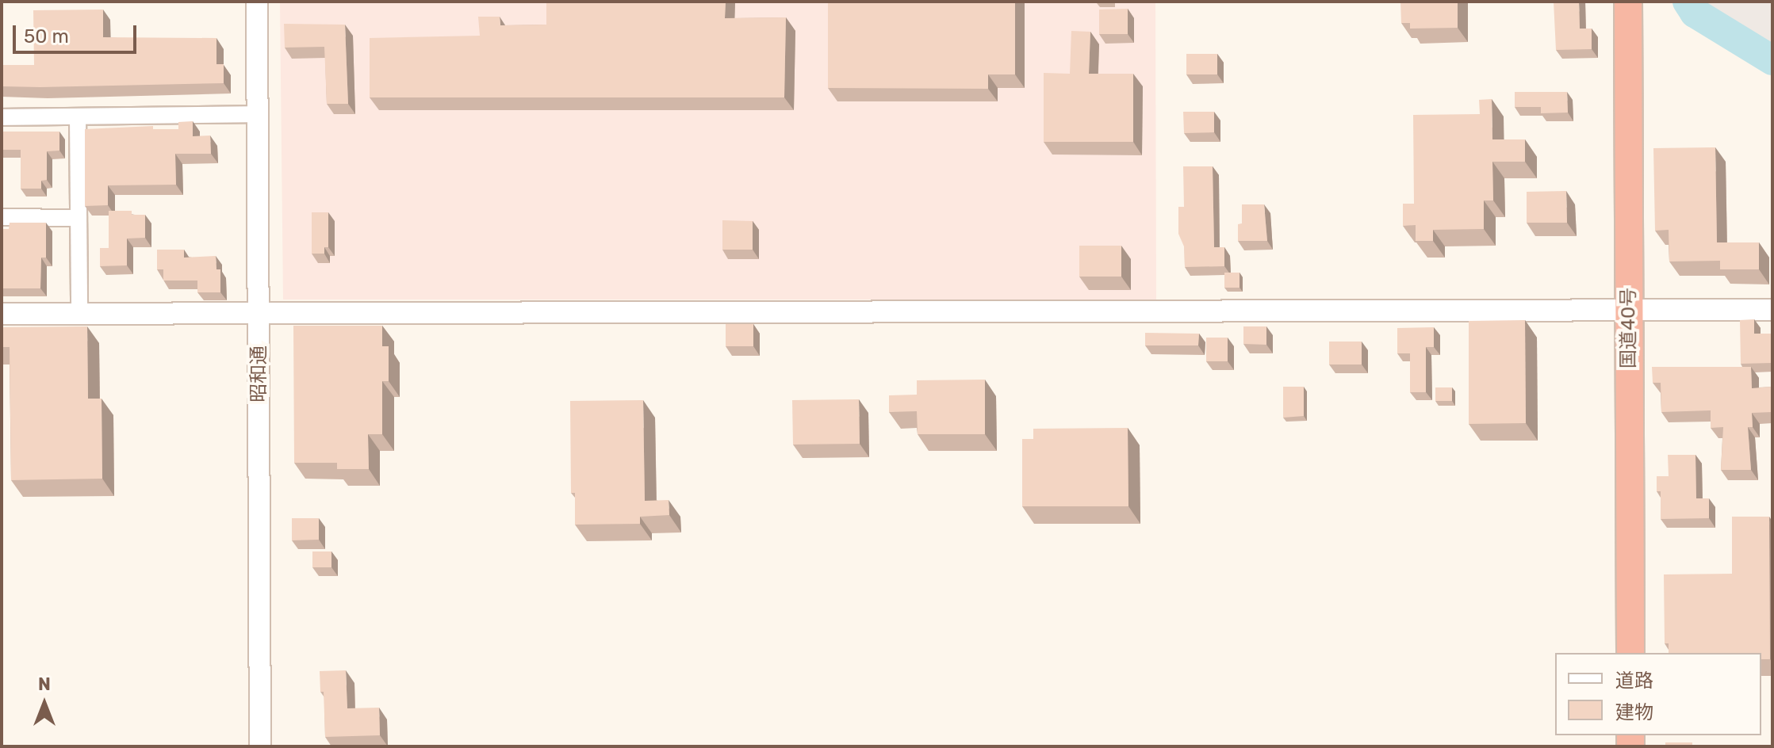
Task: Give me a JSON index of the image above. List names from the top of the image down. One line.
{"streets":{"highway":["国道40号"],"street":["昭和通"]},"legend":["道路","建物"],"scale_bar":"50 m","north":"top"}
